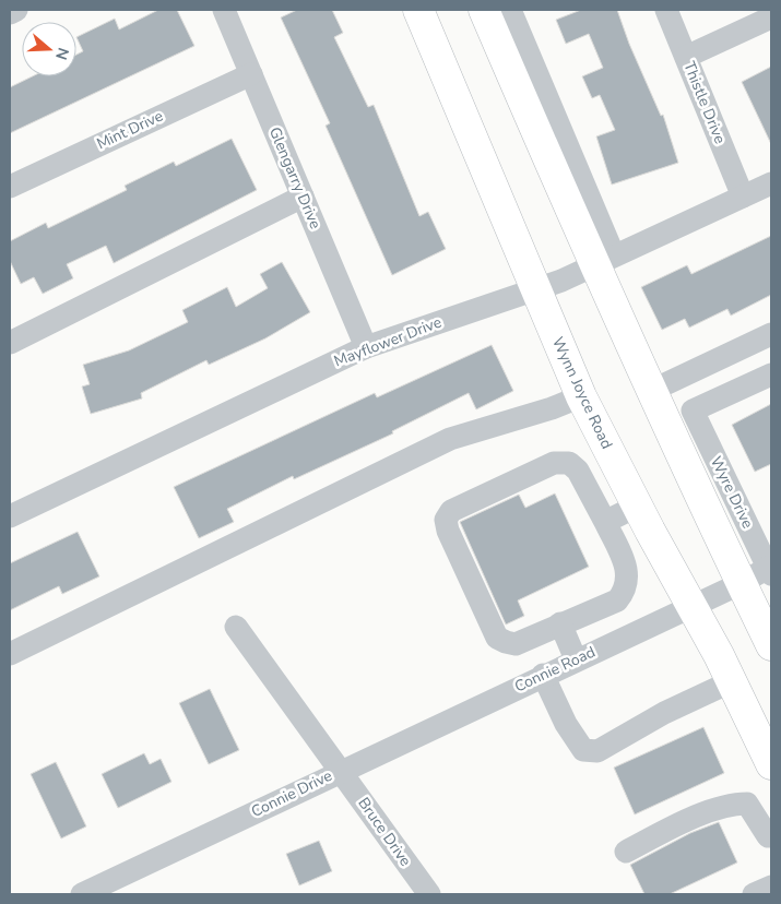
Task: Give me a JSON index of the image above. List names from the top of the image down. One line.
{"streets":{"main road":["Wynn Joyce Road"],"street":["Thistle Drive","Mint Drive","Glengarry Drive","Mayflower Drive","Wyre Drive","Connie Road","Connie Drive","Bruce Drive"]},"crossings":[["Thistle Drive","Mayflower Drive"],["Mint Drive","Glengarry Drive"],["Glengarry Drive","Mayflower Drive"],["Mayflower Drive","Wynn Joyce Road"],["Wynn Joyce Road","Connie Road"],["Wyre Drive","Connie Road"],["Connie Road","Connie Drive"],["Connie Road","Bruce Drive"],["Connie Drive","Bruce Drive"]],"north":"right"}
